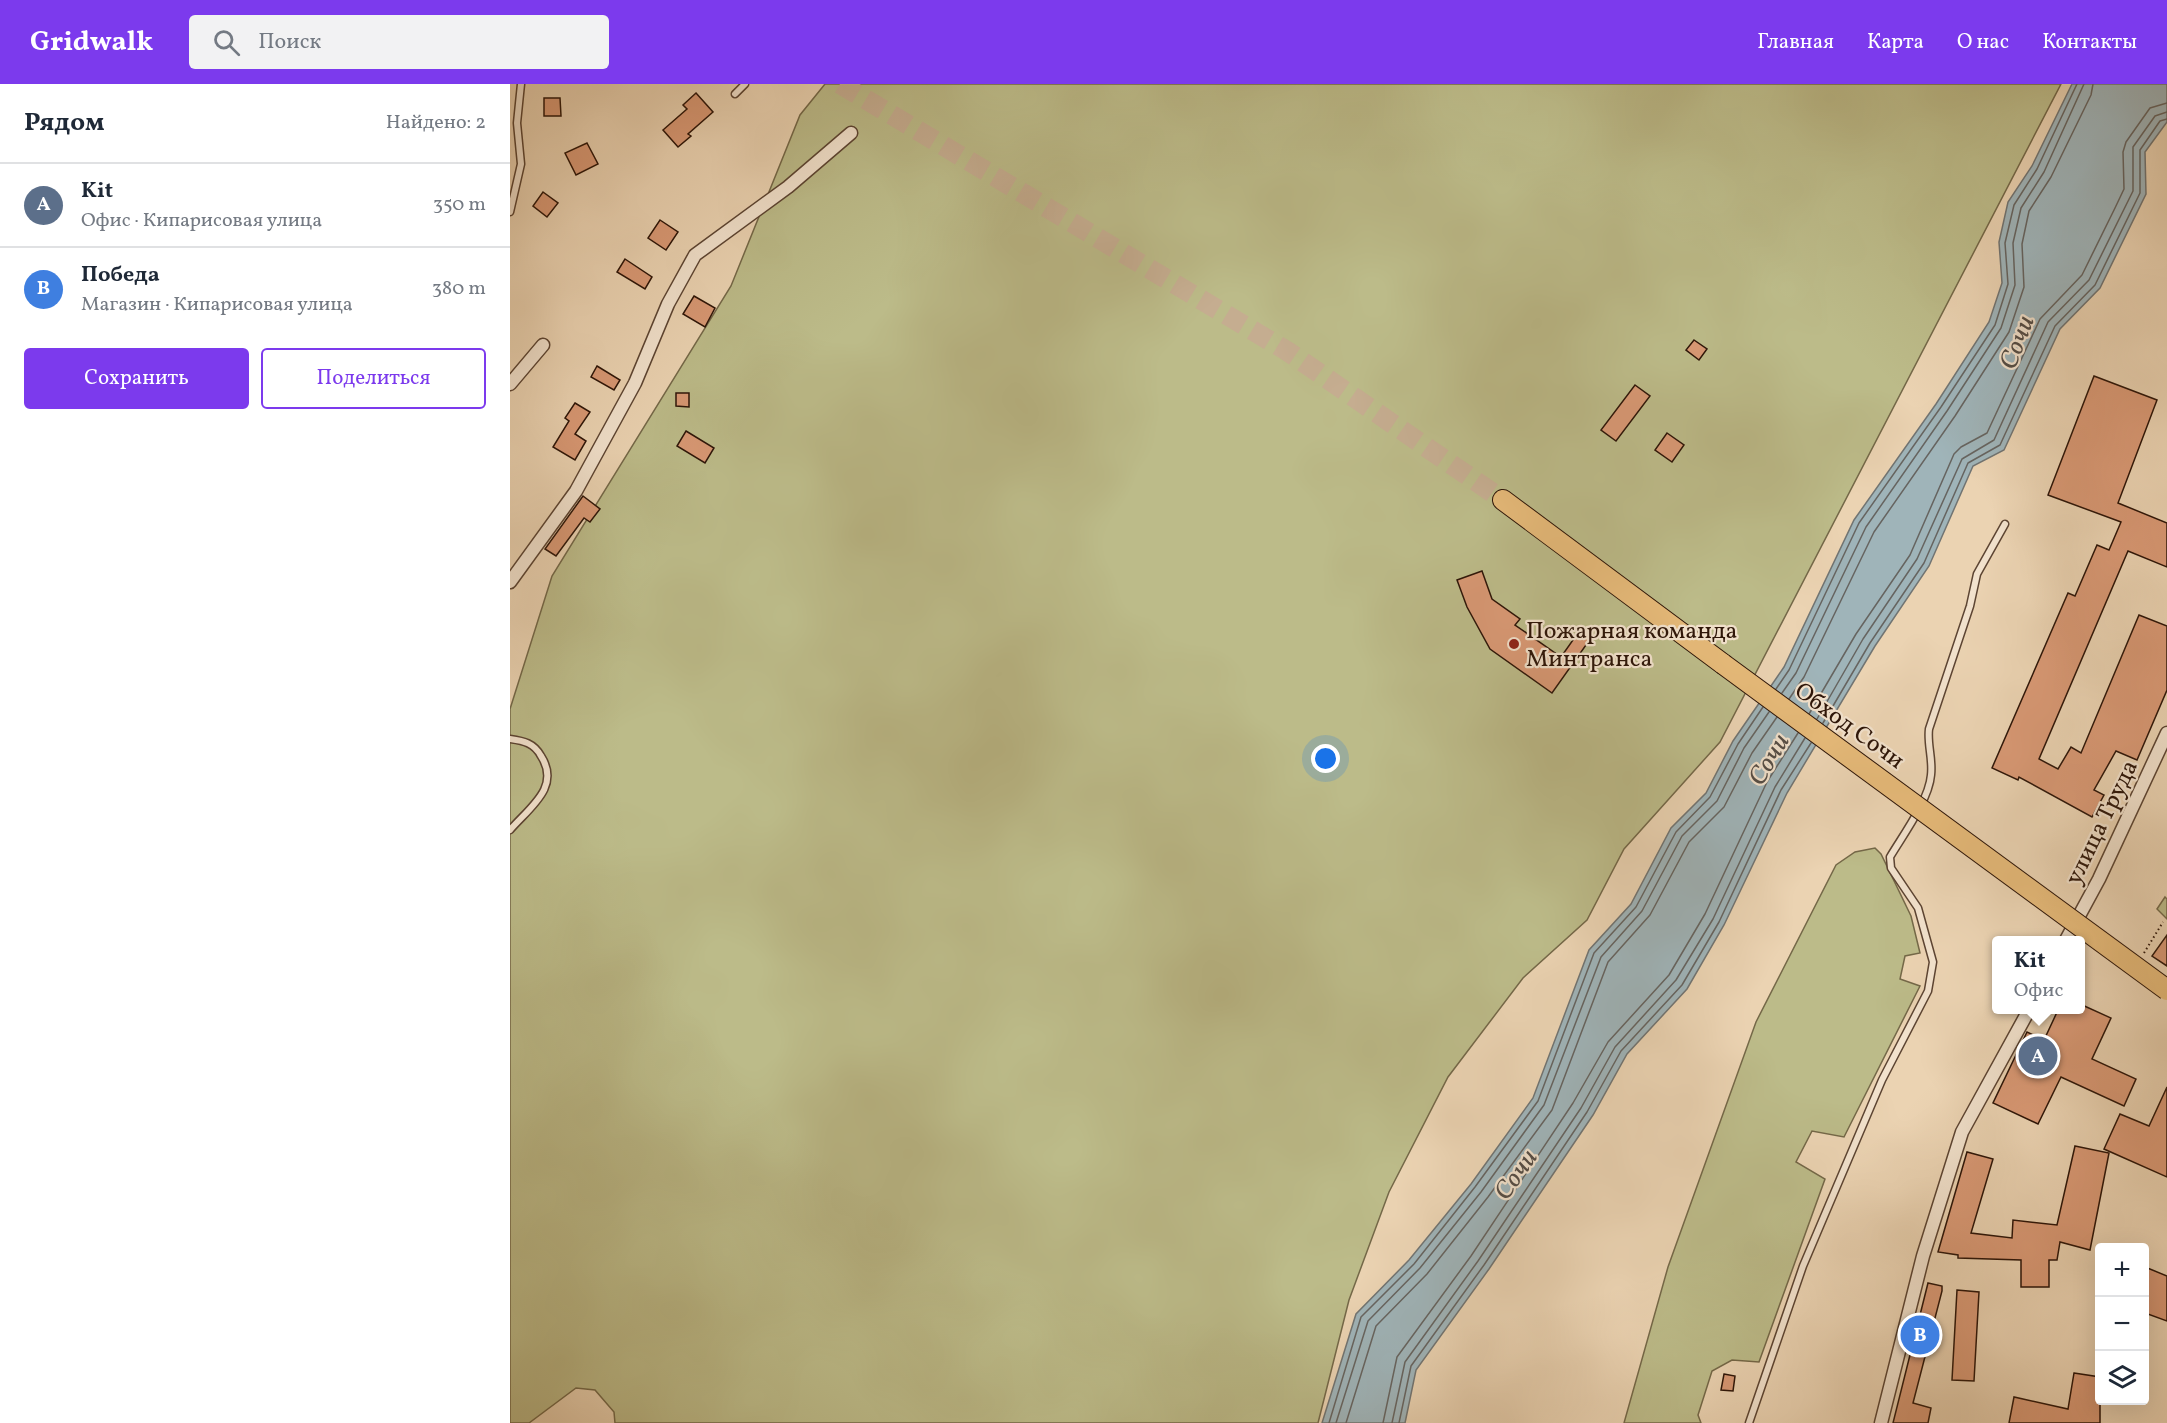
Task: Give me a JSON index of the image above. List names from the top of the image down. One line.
{"streets":{"highway":["Обход Сочи"],"street":["улица Труда"]},"water":["Сочи"],"places":["Пожарная команда Минтранса"],"page":{"header":"Gridwalk","search":"Поиск","nav":["Главная","Карта","О нас","Контакты"],"heading":["Рядом","Найдено: 2"],"list":[{"mark":"A","name":"Kit","note":"Офис · Кипарисовая улица","value":"350 m"},{"mark":"B","name":"Победа","note":"Магазин · Кипарисовая улица","value":"380 m"}],"buttons":["Сохранить","Поделиться"],"popup":["Kit","Офис"],"pins":["A","B"],"map_buttons":["+","−"]}}
